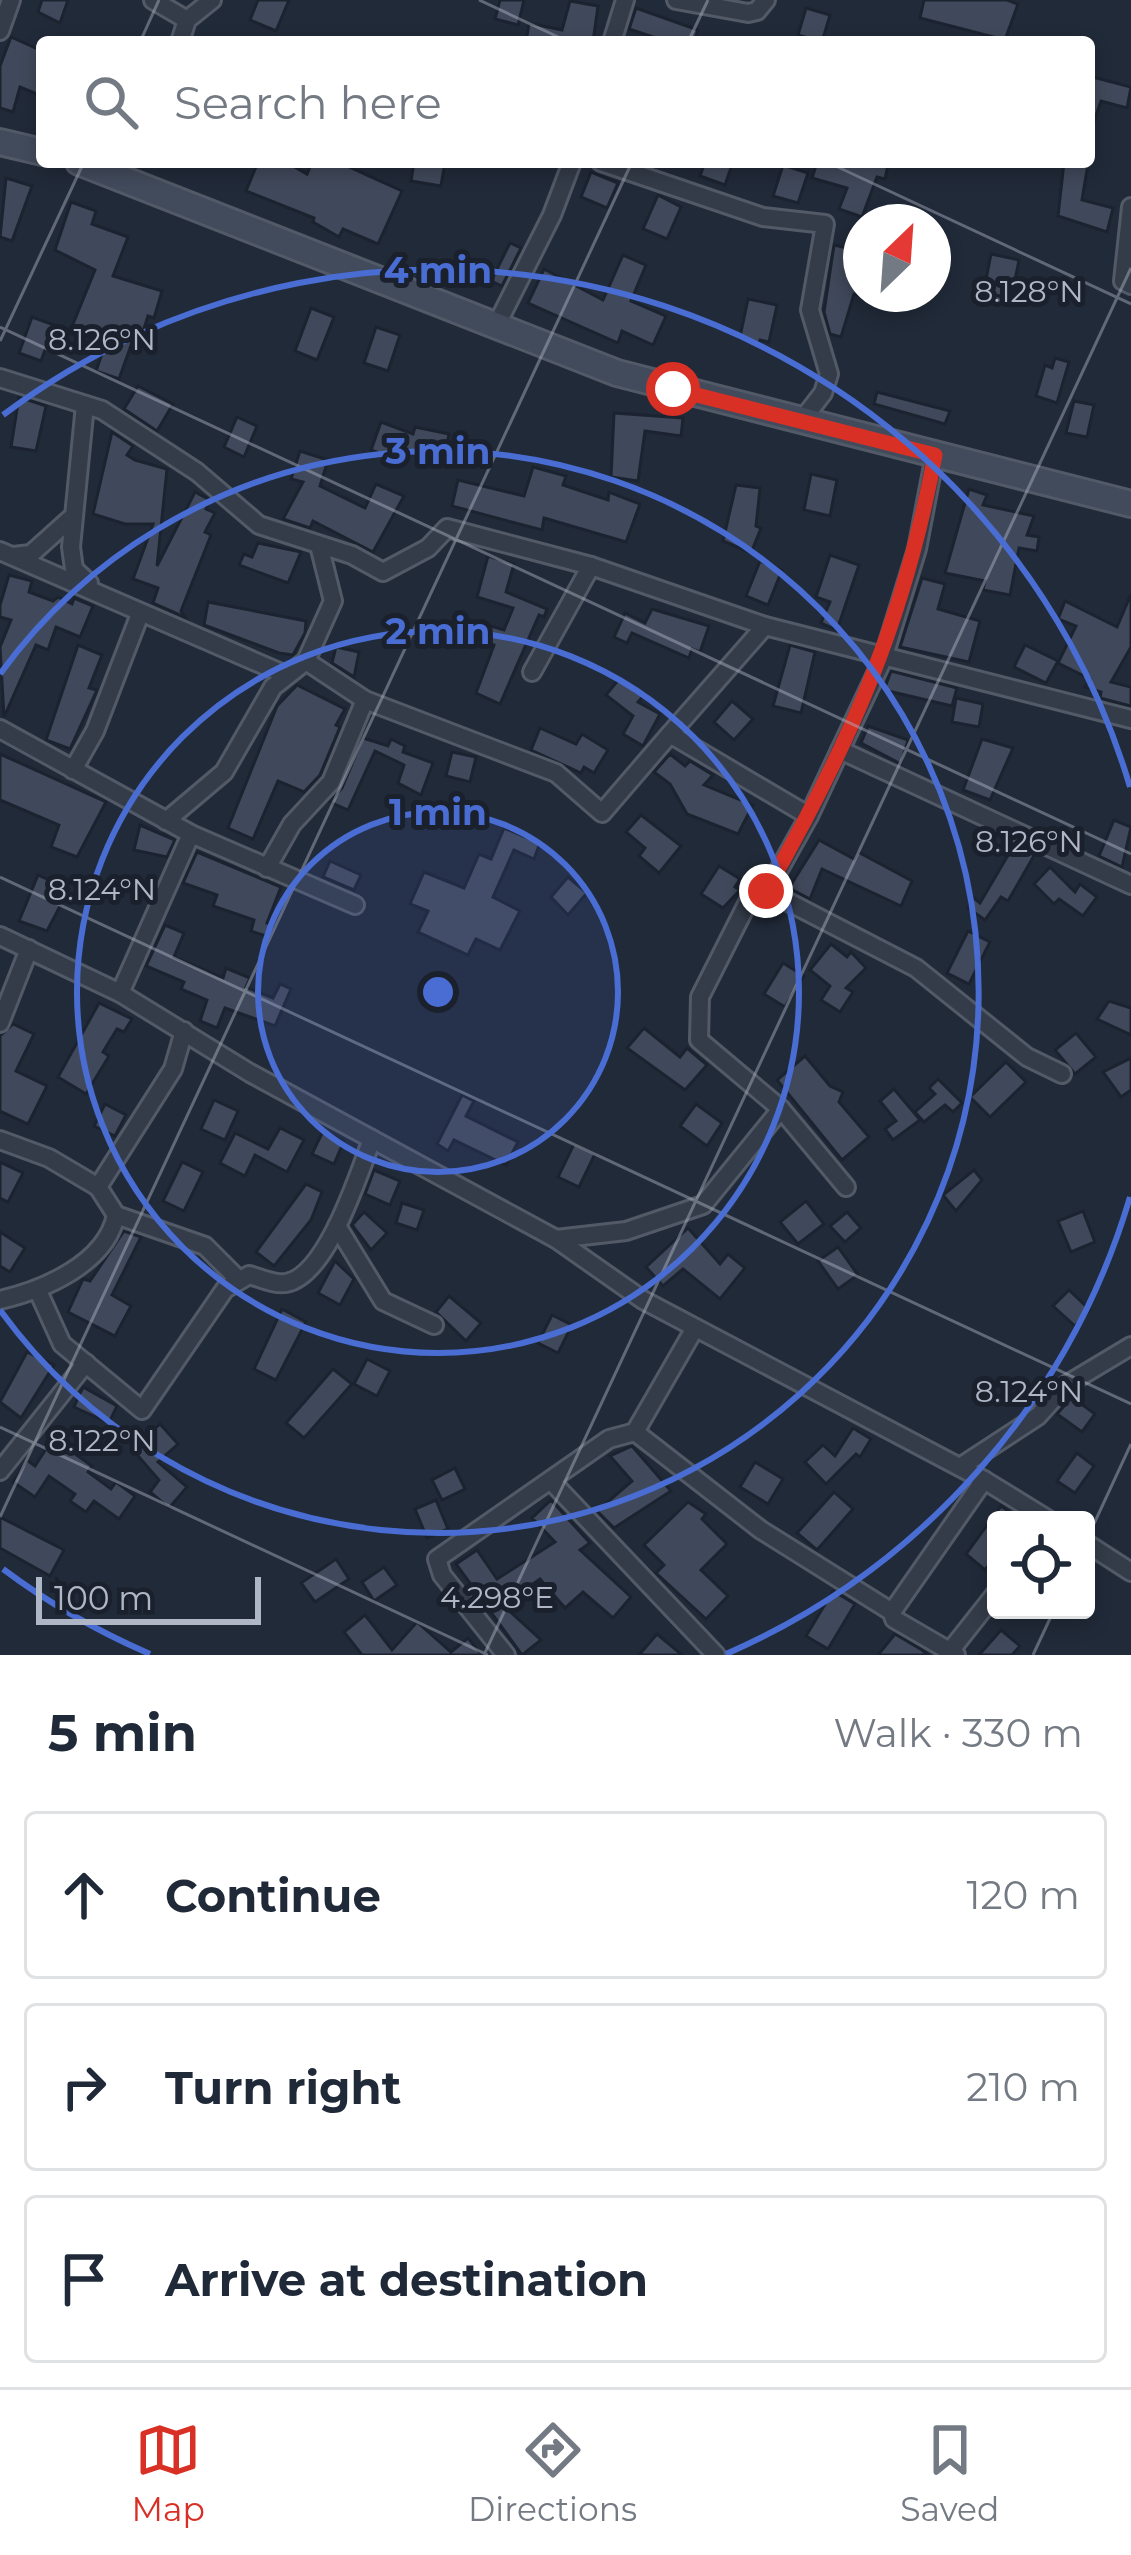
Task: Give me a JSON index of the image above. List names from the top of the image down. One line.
{"scale_bar":"100 m","north":"top right","page":{"search":"Search here","scale":"100 m","heading":["5 min","Walk · 330 m"],"list":[["Continue","120 m"],["Turn right","210 m"],"Arrive at destination"],"nav":["Map","Directions","Saved"]},"coordinates":["8.128°N","8.126°N","8.124°N","8.122°N","4.298°E"],"rings":["4 min","3 min","2 min","1 min"]}
